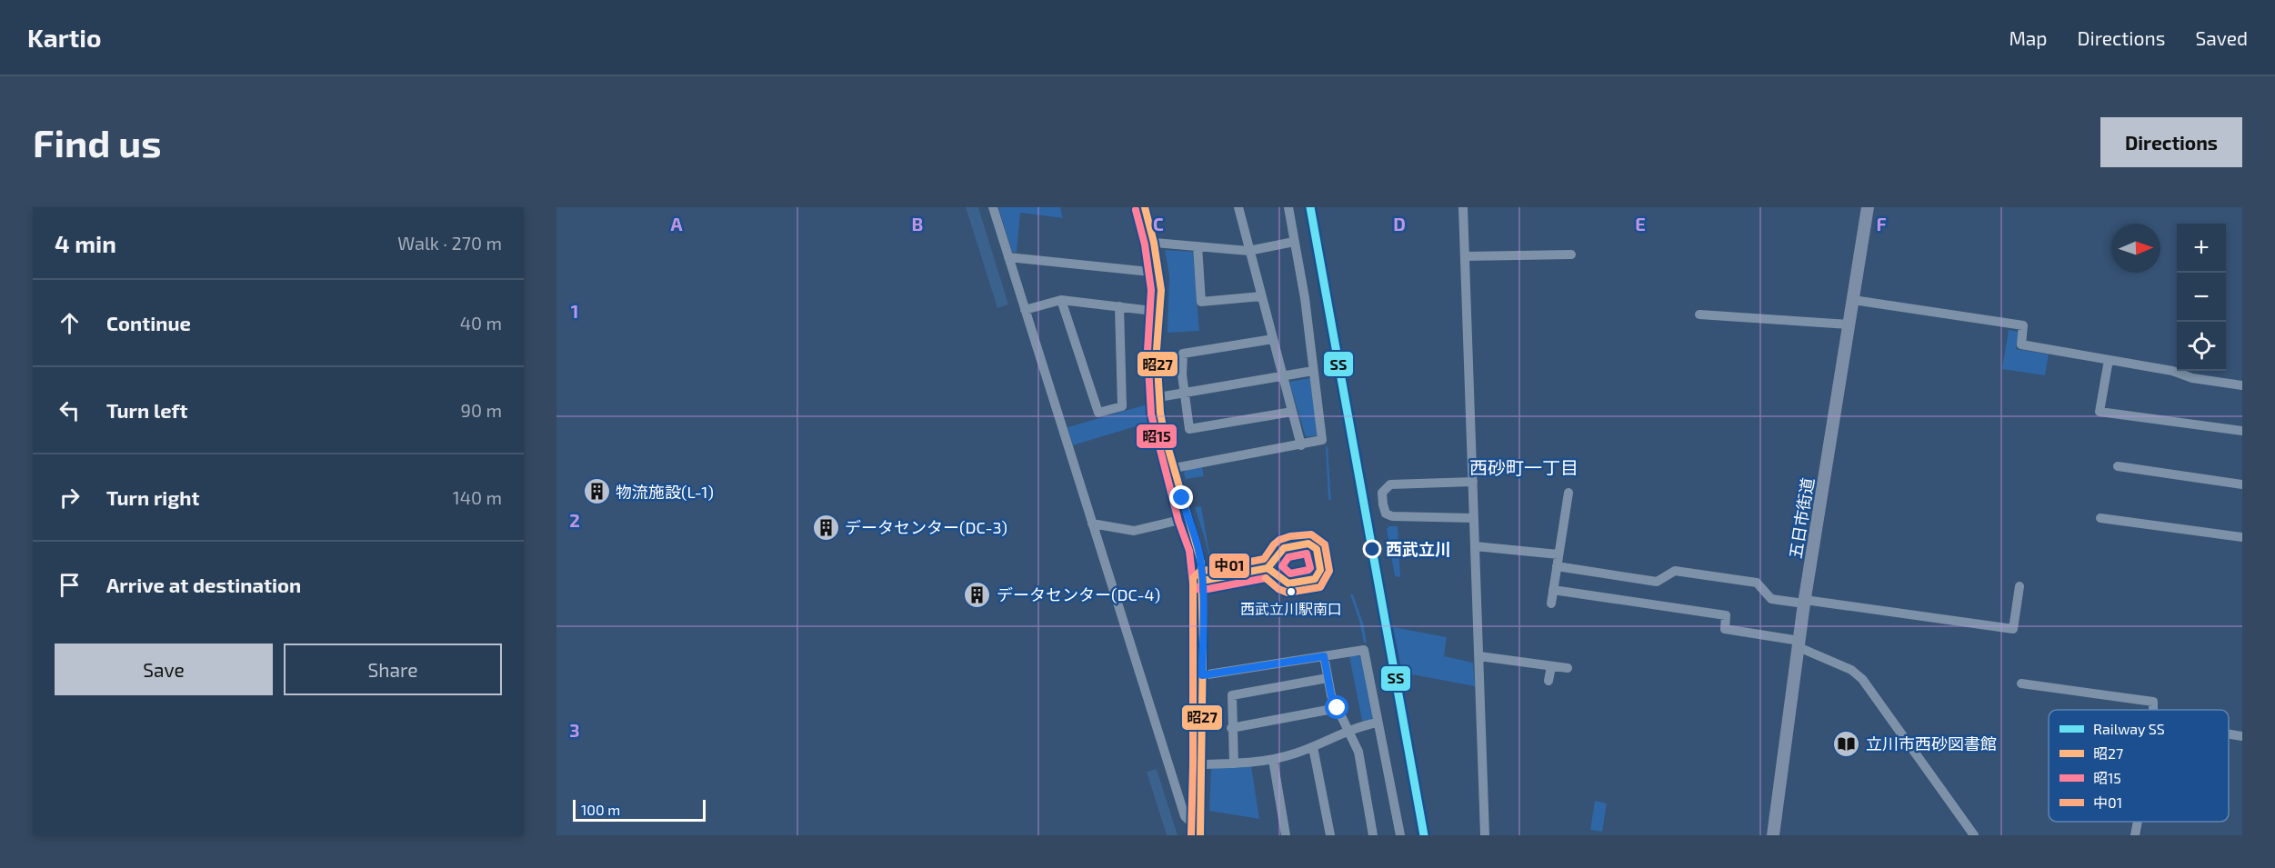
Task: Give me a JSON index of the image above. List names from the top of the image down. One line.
{"streets":{"main road":["五日市街道"]},"districts":["西砂町一丁目"],"places":{"building":["物流施設(L-1)","データセンター(DC-3)","データセンター(DC-4)"],"other":["西武立川","西武立川駅南口"],"library":["立川市西砂図書館"]},"lines":["rail line SS","transit line 昭27","transit line 昭15","transit line 中01"],"legend":["Railway SS","昭27","昭15","中01"],"scale_bar":"100 m","north":"right","page":{"header":"Kartio","nav":["Map","Directions","Saved"],"buttons":["Directions",["Save","Share"]],"title":"Find us","heading":["4 min","Walk · 270 m"],"map_buttons":["+","−"],"list":[["Continue","40 m"],["Turn left","90 m"],["Turn right","140 m"],"Arrive at destination"],"scale":"100 m"},"grid":{"columns":["A","B","C","D","E","F"],"rows":["1","2","3"]}}
